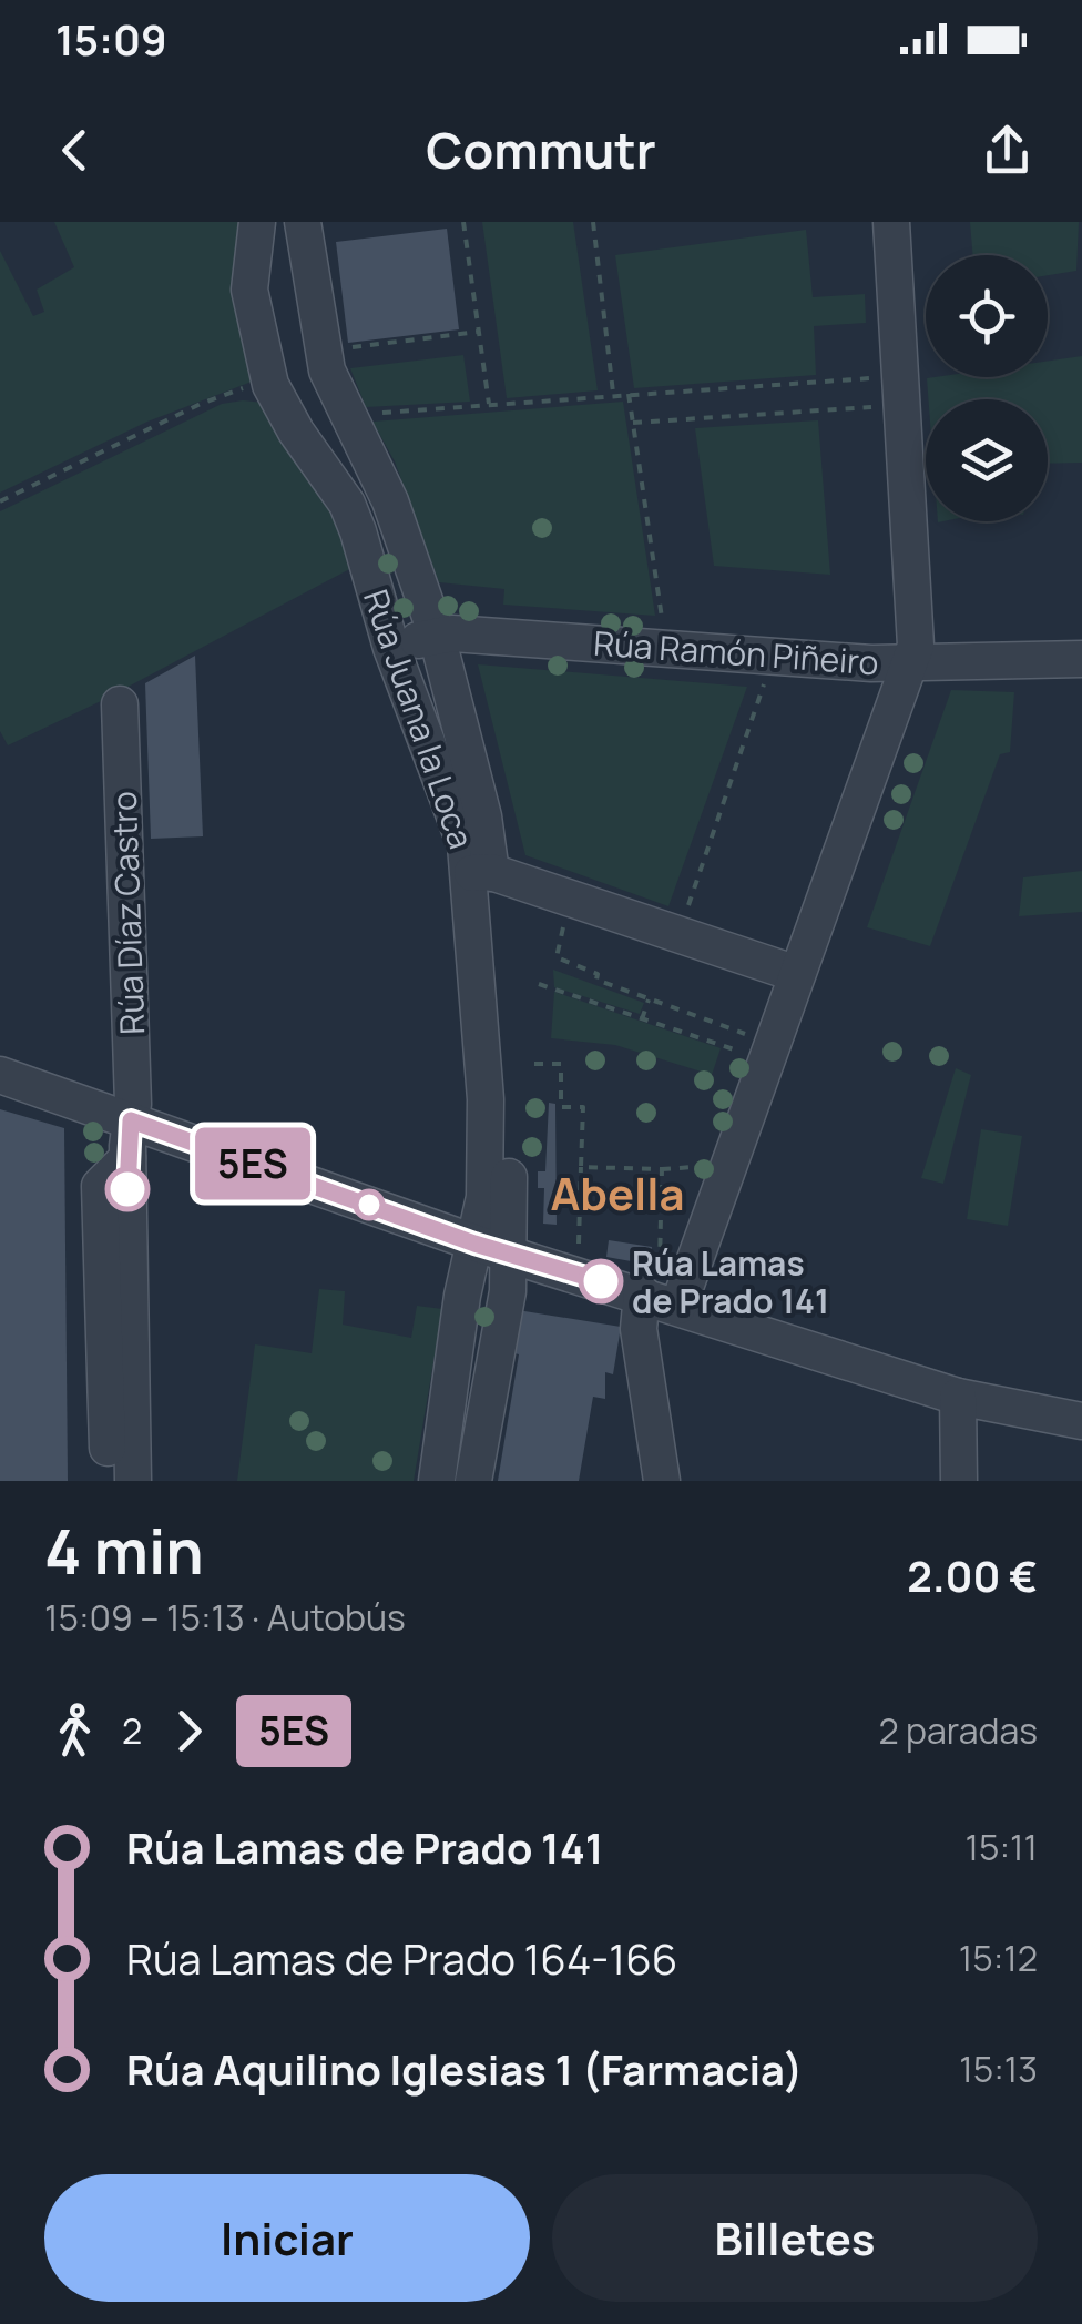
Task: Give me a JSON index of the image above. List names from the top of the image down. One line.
{"streets":{"street":["Rúa Ramón Piñeiro","Rúa Juana la Loca","Rúa Díaz Castro"]},"crossings":[["Rúa Ramón Piñeiro","Rúa Juana la Loca"]],"districts":["Abella"],"places":["Rúa Lamas de Prado 141"],"lines":["bus line 5ES"],"page":{"status":"15:09","header":"Commutr","on_map":"5ES","heading":["4 min","15:09 – 15:13 · Autobús","2.00 €"],"legs":["2","5ES","2 paradas"],"list":[{"name":"Rúa Lamas de Prado 141","value":"15:11"},{"name":"Rúa Lamas de Prado 164-166","value":"15:12"},{"name":"Rúa Aquilino Iglesias 1 (Farmacia)","value":"15:13"}],"buttons":["Iniciar","Billetes"]}}
